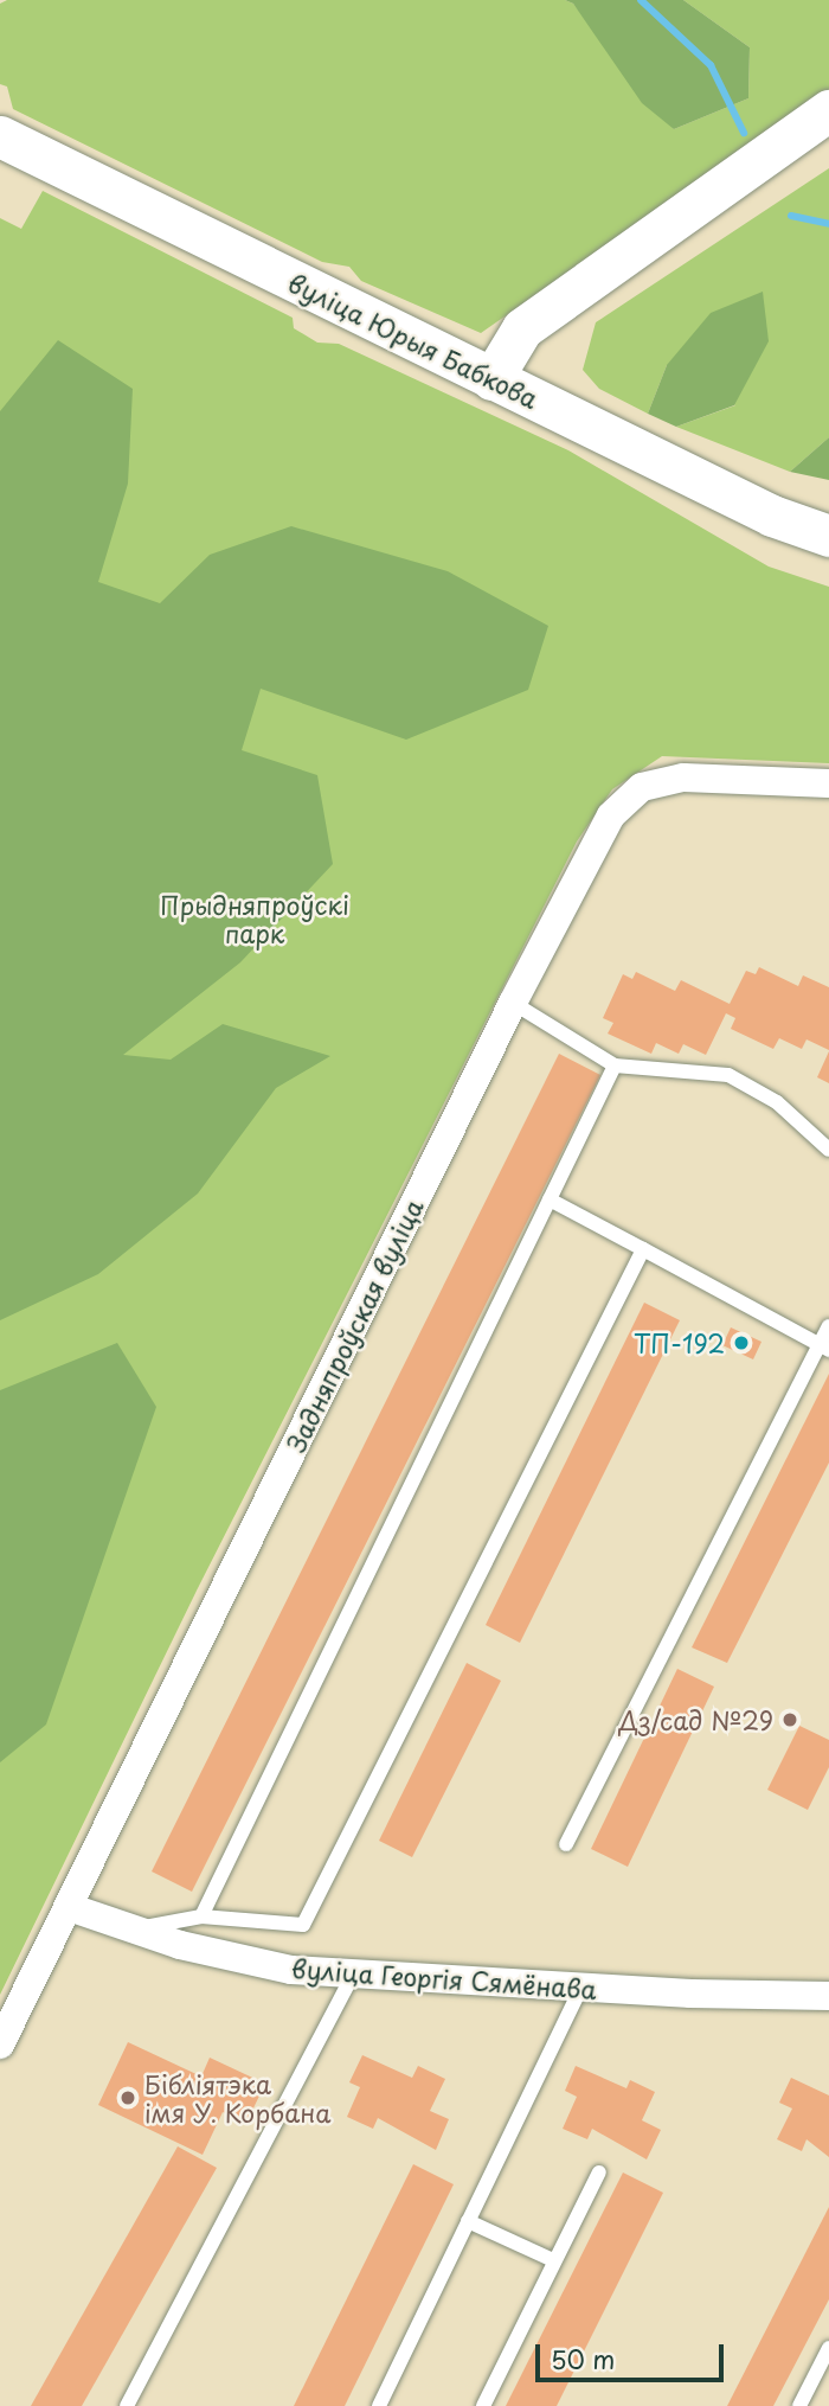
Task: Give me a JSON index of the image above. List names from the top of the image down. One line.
{"streets":{"main road":["вуліца Юрыя Бабкова"],"street":["Задняпроўская вуліца","вуліца Георгія Сямёнава"]},"crossings":[["Задняпроўская вуліца","вуліца Георгія Сямёнава"]],"parks":["Прыдняпроўскі парк"],"places":["ТП-192","Дз/сад №29","Бібліятэка імя У. Корбана"],"scale_bar":"50 m"}
